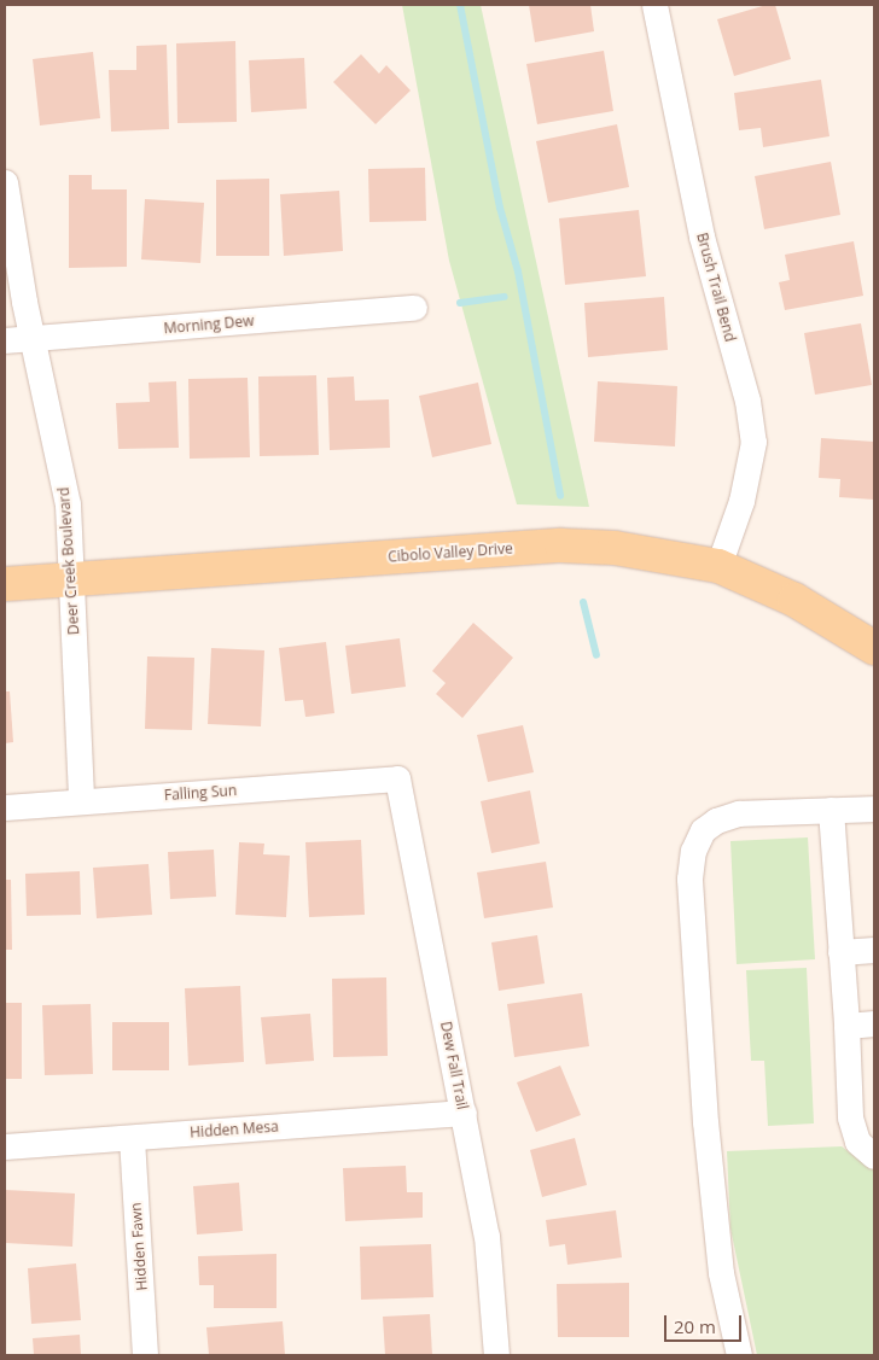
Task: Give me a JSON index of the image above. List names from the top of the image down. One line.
{"streets":{"main road":["Cibolo Valley Drive"],"street":["Brush Trail Bend","Morning Dew","Deer Creek Boulevard","Falling Sun","Dew Fall Trail","Hidden Mesa","Hidden Fawn"]},"crossings":[["Brush Trail Bend","Cibolo Valley Drive"],["Morning Dew","Deer Creek Boulevard"],["Cibolo Valley Drive","Deer Creek Boulevard"],["Deer Creek Boulevard","Falling Sun"],["Falling Sun","Dew Fall Trail"],["Dew Fall Trail","Hidden Mesa"],["Hidden Mesa","Hidden Fawn"]],"scale_bar":"20 m"}
